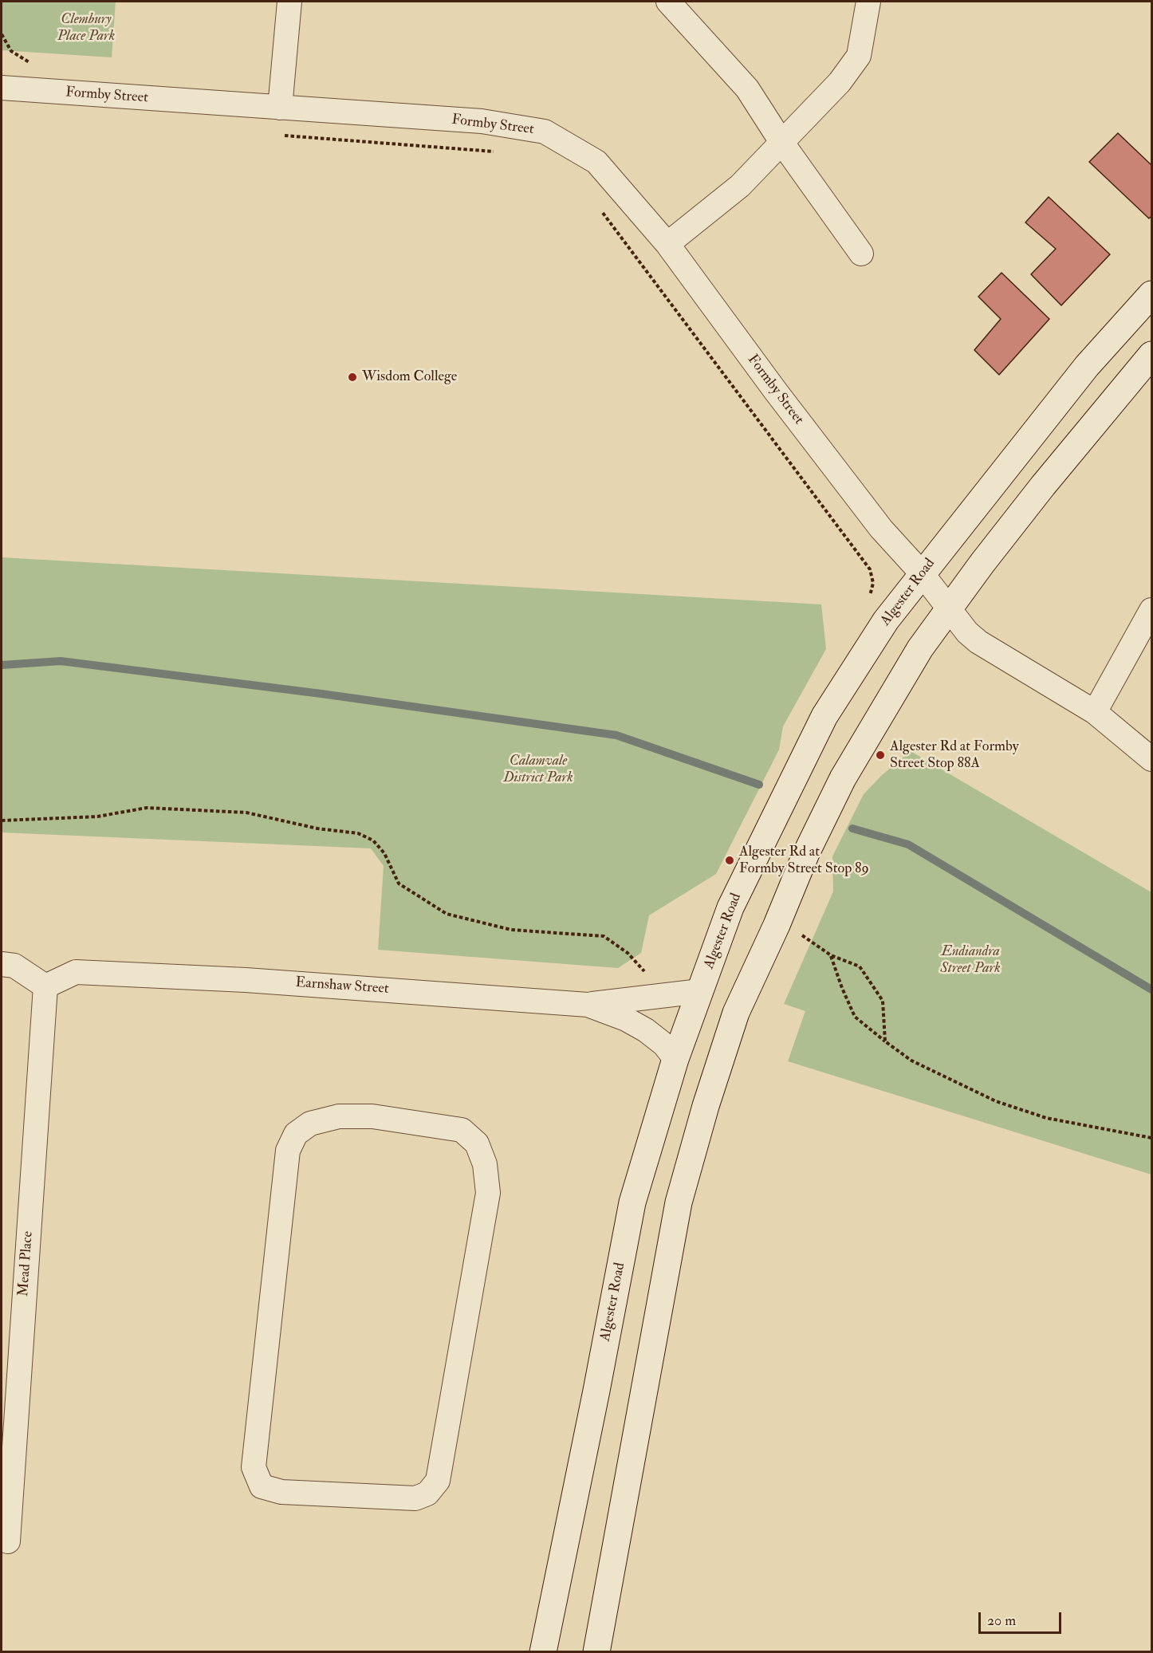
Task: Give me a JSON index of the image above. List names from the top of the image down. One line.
{"streets":{"main road":["Algester Road"],"street":["Formby Street","Earnshaw Street","Mead Place"]},"crossings":[["Formby Street","Algester Road"],["Algester Road","Earnshaw Street"],["Earnshaw Street","Mead Place"]],"parks":["Clembury Place Park","Calamvale District Park","Endiandra Street Park"],"places":["Wisdom College","Algester Rd at Formby Street Stop 88A","Algester Rd at Formby Street Stop 89"],"scale_bar":"20 m"}
